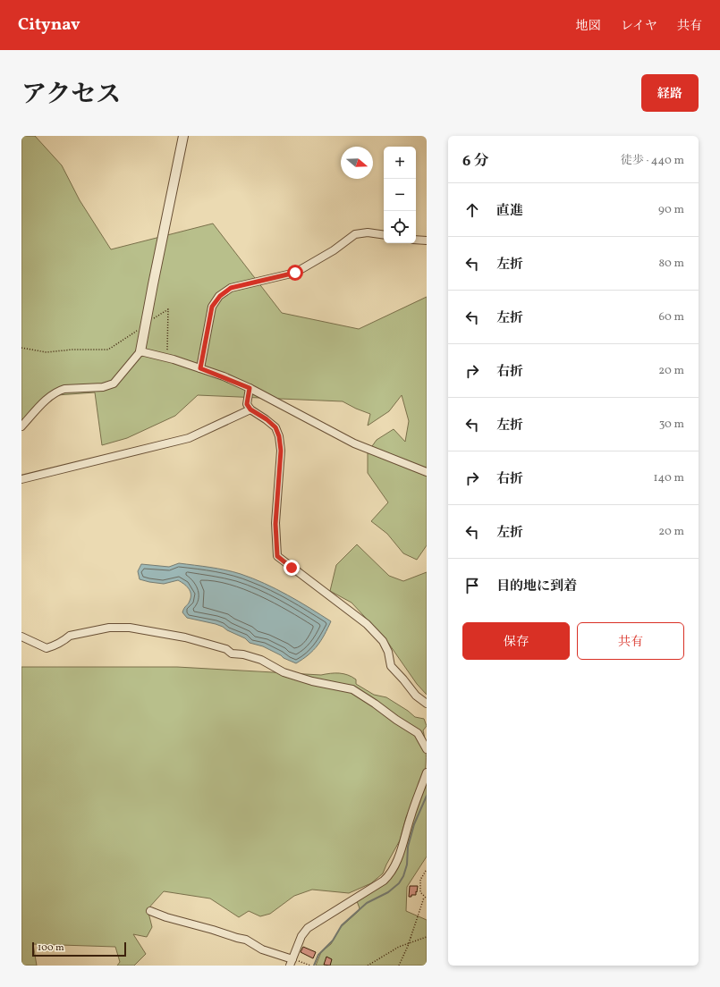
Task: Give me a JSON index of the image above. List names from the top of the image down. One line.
{"scale_bar":"100 m","north":"right","page":{"header":"Citynav","nav":["地図","レイヤ","共有"],"title":"アクセス","buttons":["経路",["保存","共有"]],"heading":["6 分","徒歩 · 440 m"],"map_buttons":["+","−"],"list":[["直進","90 m"],["左折","80 m"],["左折","60 m"],["右折","20 m"],["左折","30 m"],["右折","140 m"],["左折","20 m"],"目的地に到着"],"scale":"100 m"}}
